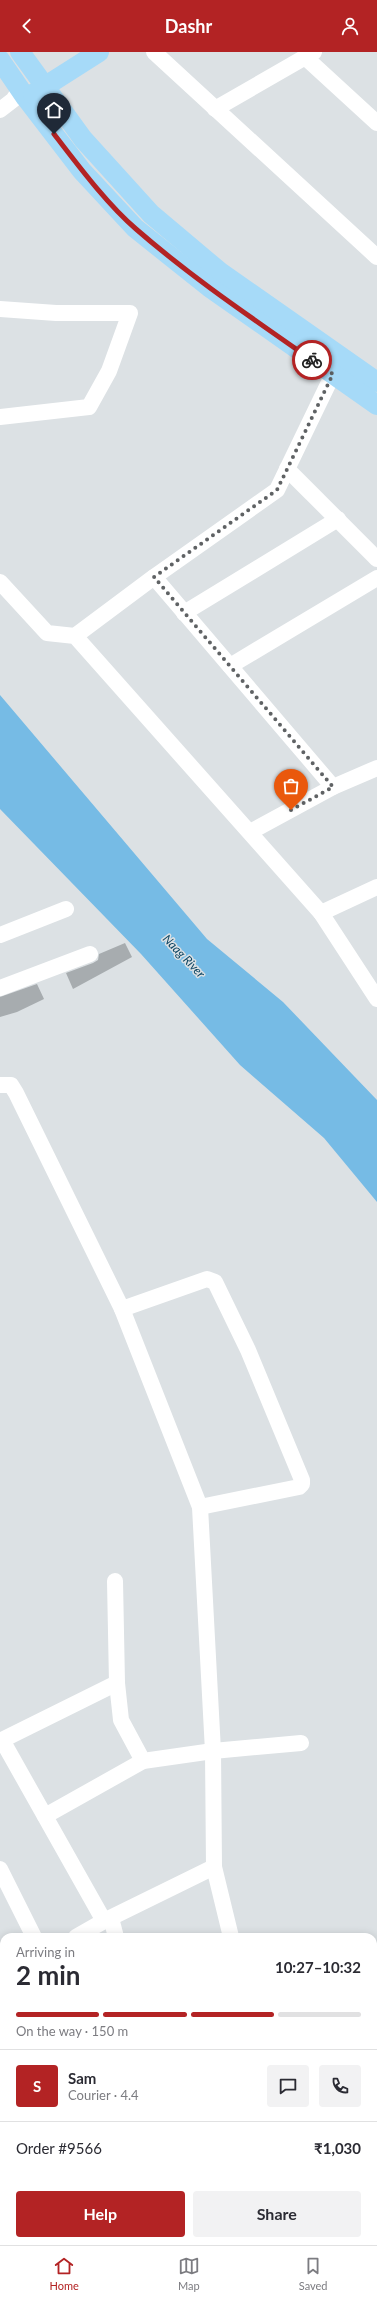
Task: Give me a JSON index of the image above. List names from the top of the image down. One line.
{"water":["Naag River"],"page":{"header":"Dashr","heading":["2 min","Arriving in","10:27–10:32"],"panel":["Sam","Courier · 4.4","Order #9566","₹1,030"],"bar":"On the way · 150 m","round":"S","buttons":["Help","Share"],"tabs":["Home","Map","Saved"]}}
